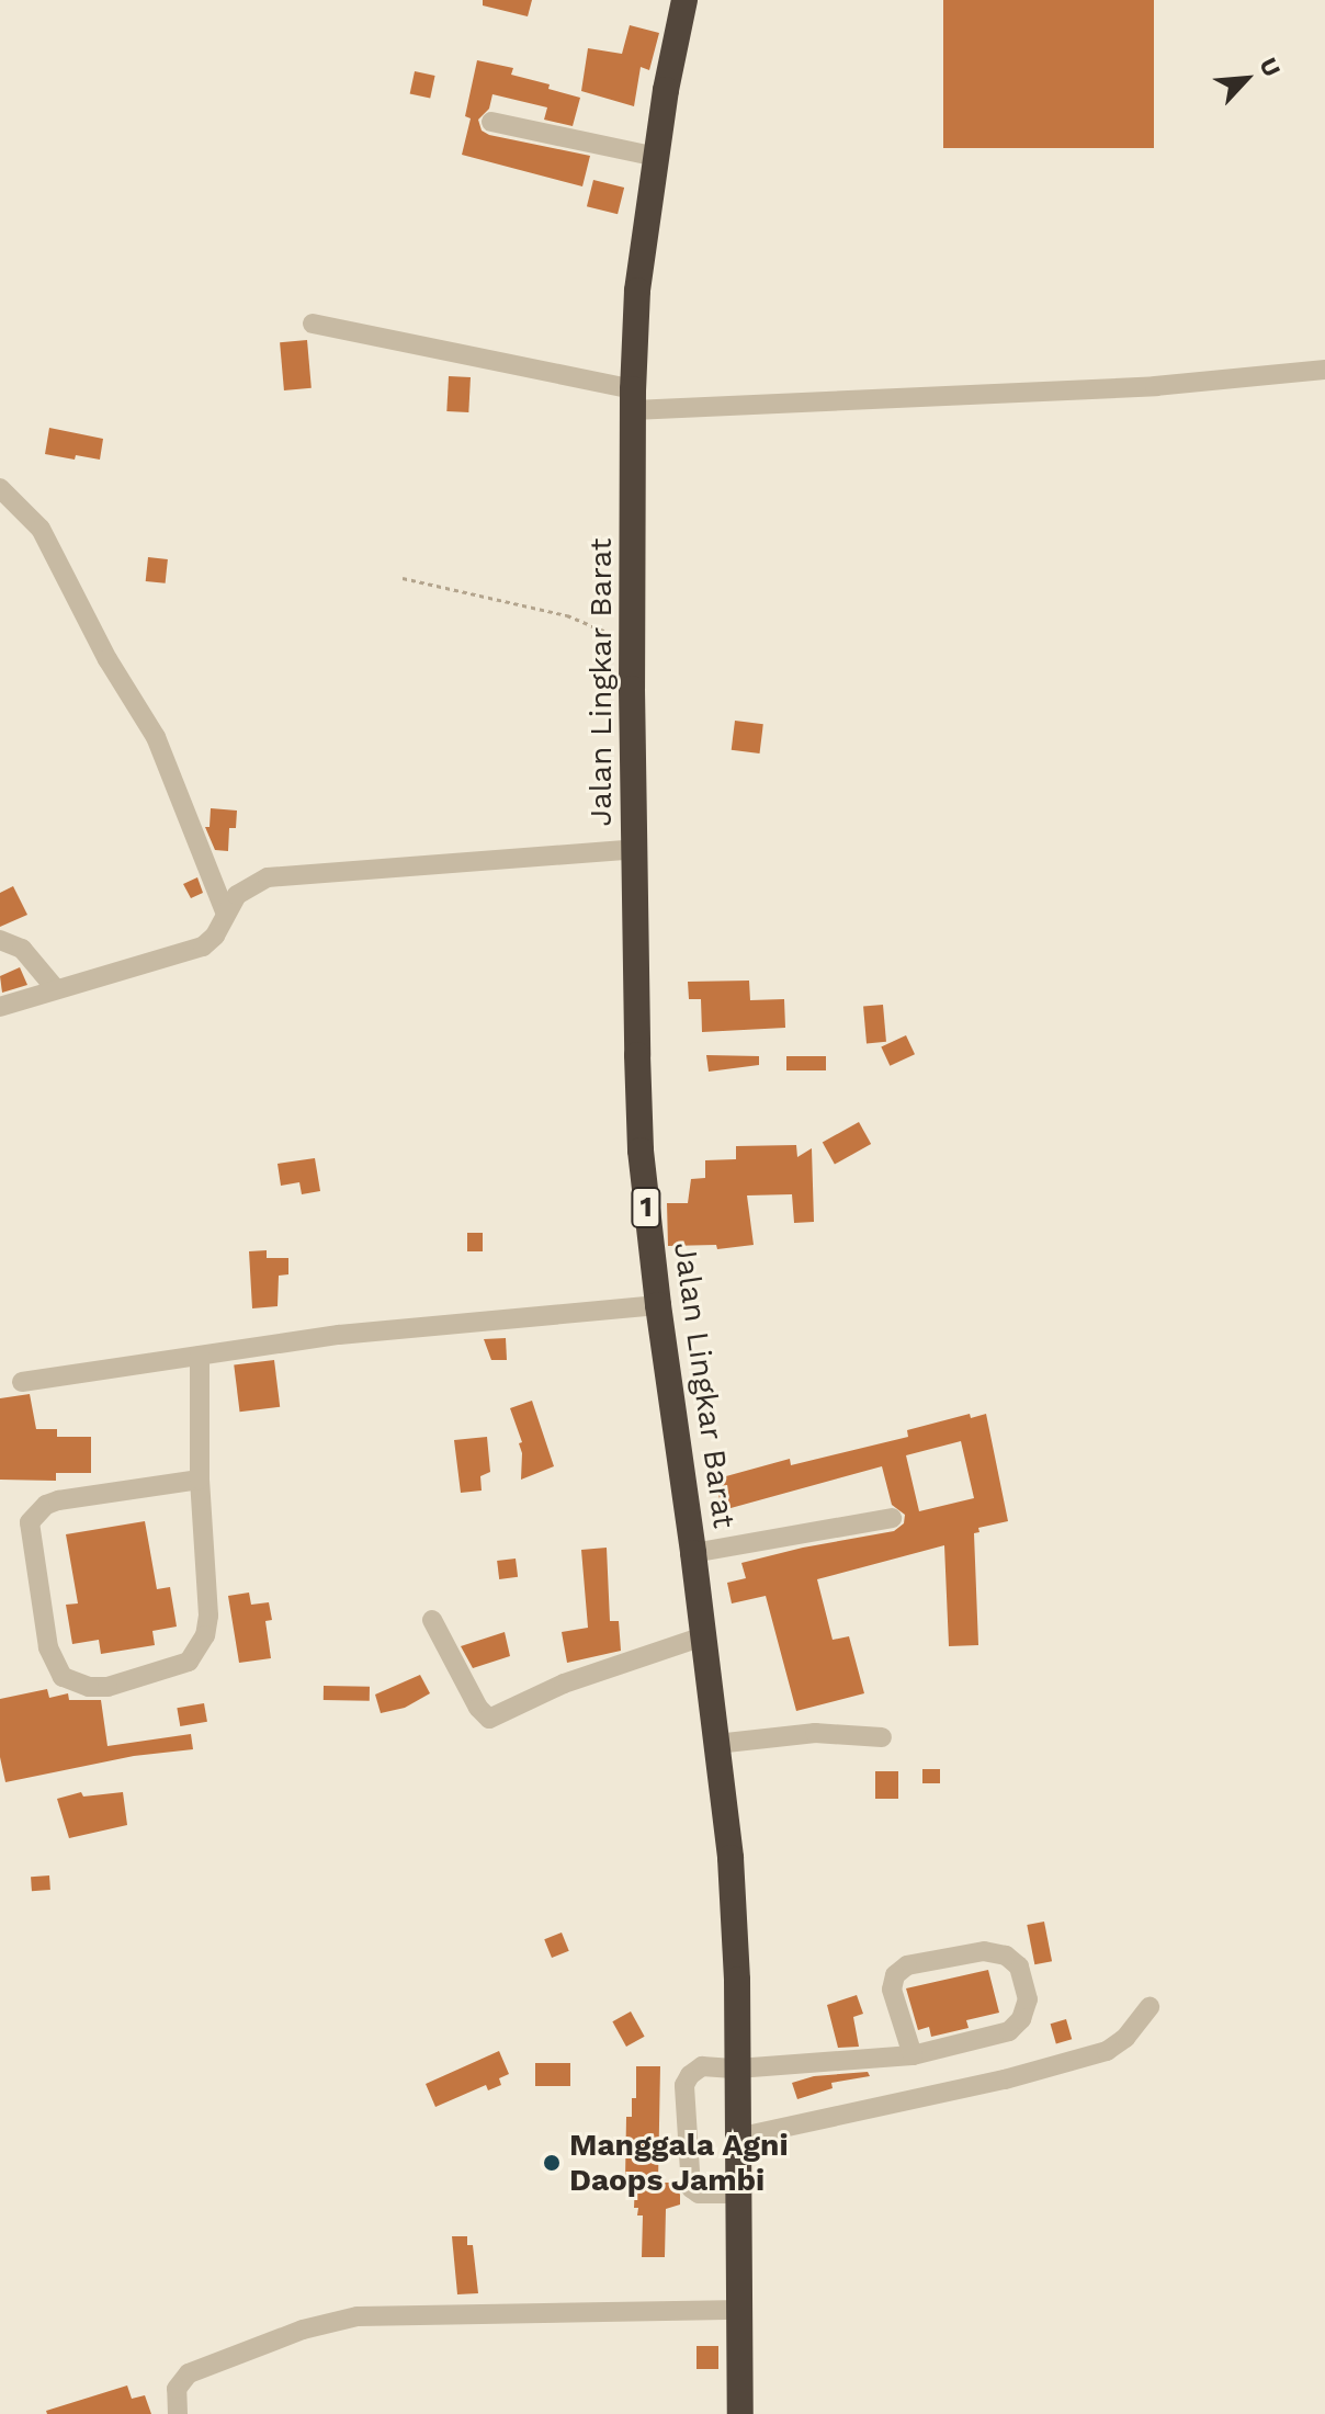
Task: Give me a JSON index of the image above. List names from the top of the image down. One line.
{"streets":{"highway":["Jalan Lingkar Barat","1"]},"places":["Manggala Agni Daops Jambi"],"north":"top right"}
